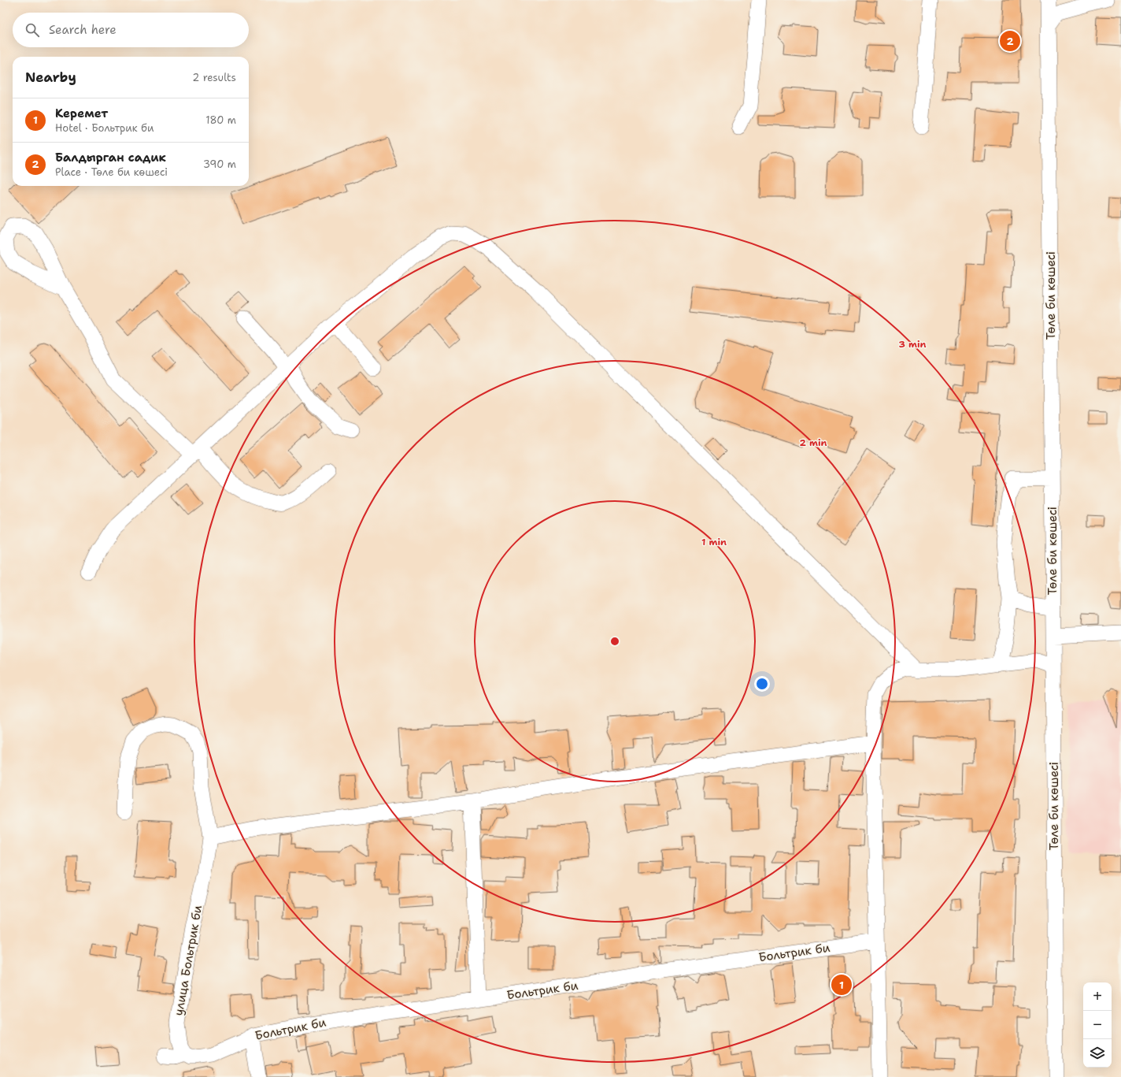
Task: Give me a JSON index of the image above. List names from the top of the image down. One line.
{"streets":{"street":["Төле би көшесі","Больтрик би","улица Больтрик би"]},"crossings":[["Больтрик би","улица Больтрик би"]],"page":{"search":"Search here","pins":["2","1"],"heading":["Nearby","2 results"],"list":[{"mark":"1","name":"Керемет","note":"Hotel · Больтрик би","value":"180 m"},{"mark":"2","name":"Балдырган садик","note":"Place · Төле би көшесі","value":"390 m"}],"map_buttons":["+","−"]},"rings":["3 min","2 min","1 min"]}
